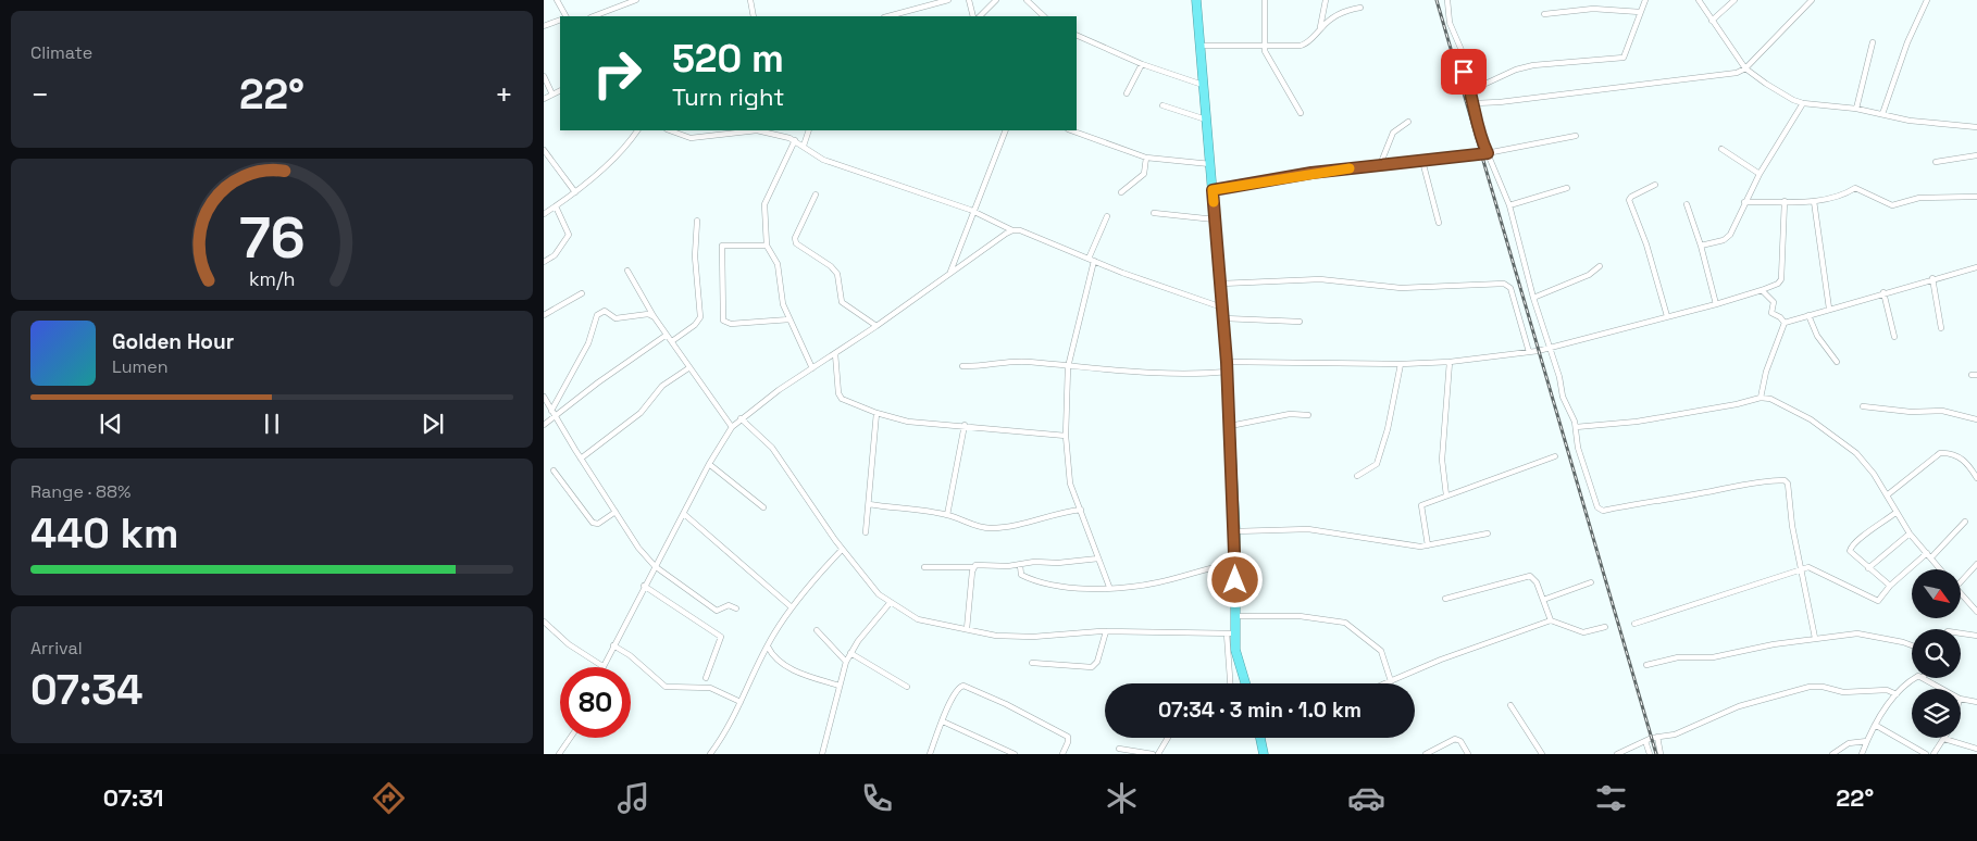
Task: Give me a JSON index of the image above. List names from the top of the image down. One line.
{"north":"bottom right","page":{"tile":["Climate",["Range · 88%","440 km"],["Arrival","07:34"]],"turn":["520 m","Turn right"],"heat":["−","22°","+"],"song":["Golden Hour","Lumen"],"limit":"80","trip":"07:34 · 3 min · 1.0 km","tabs":["07:31","22°"],"gauge":["76","km/h"]}}
